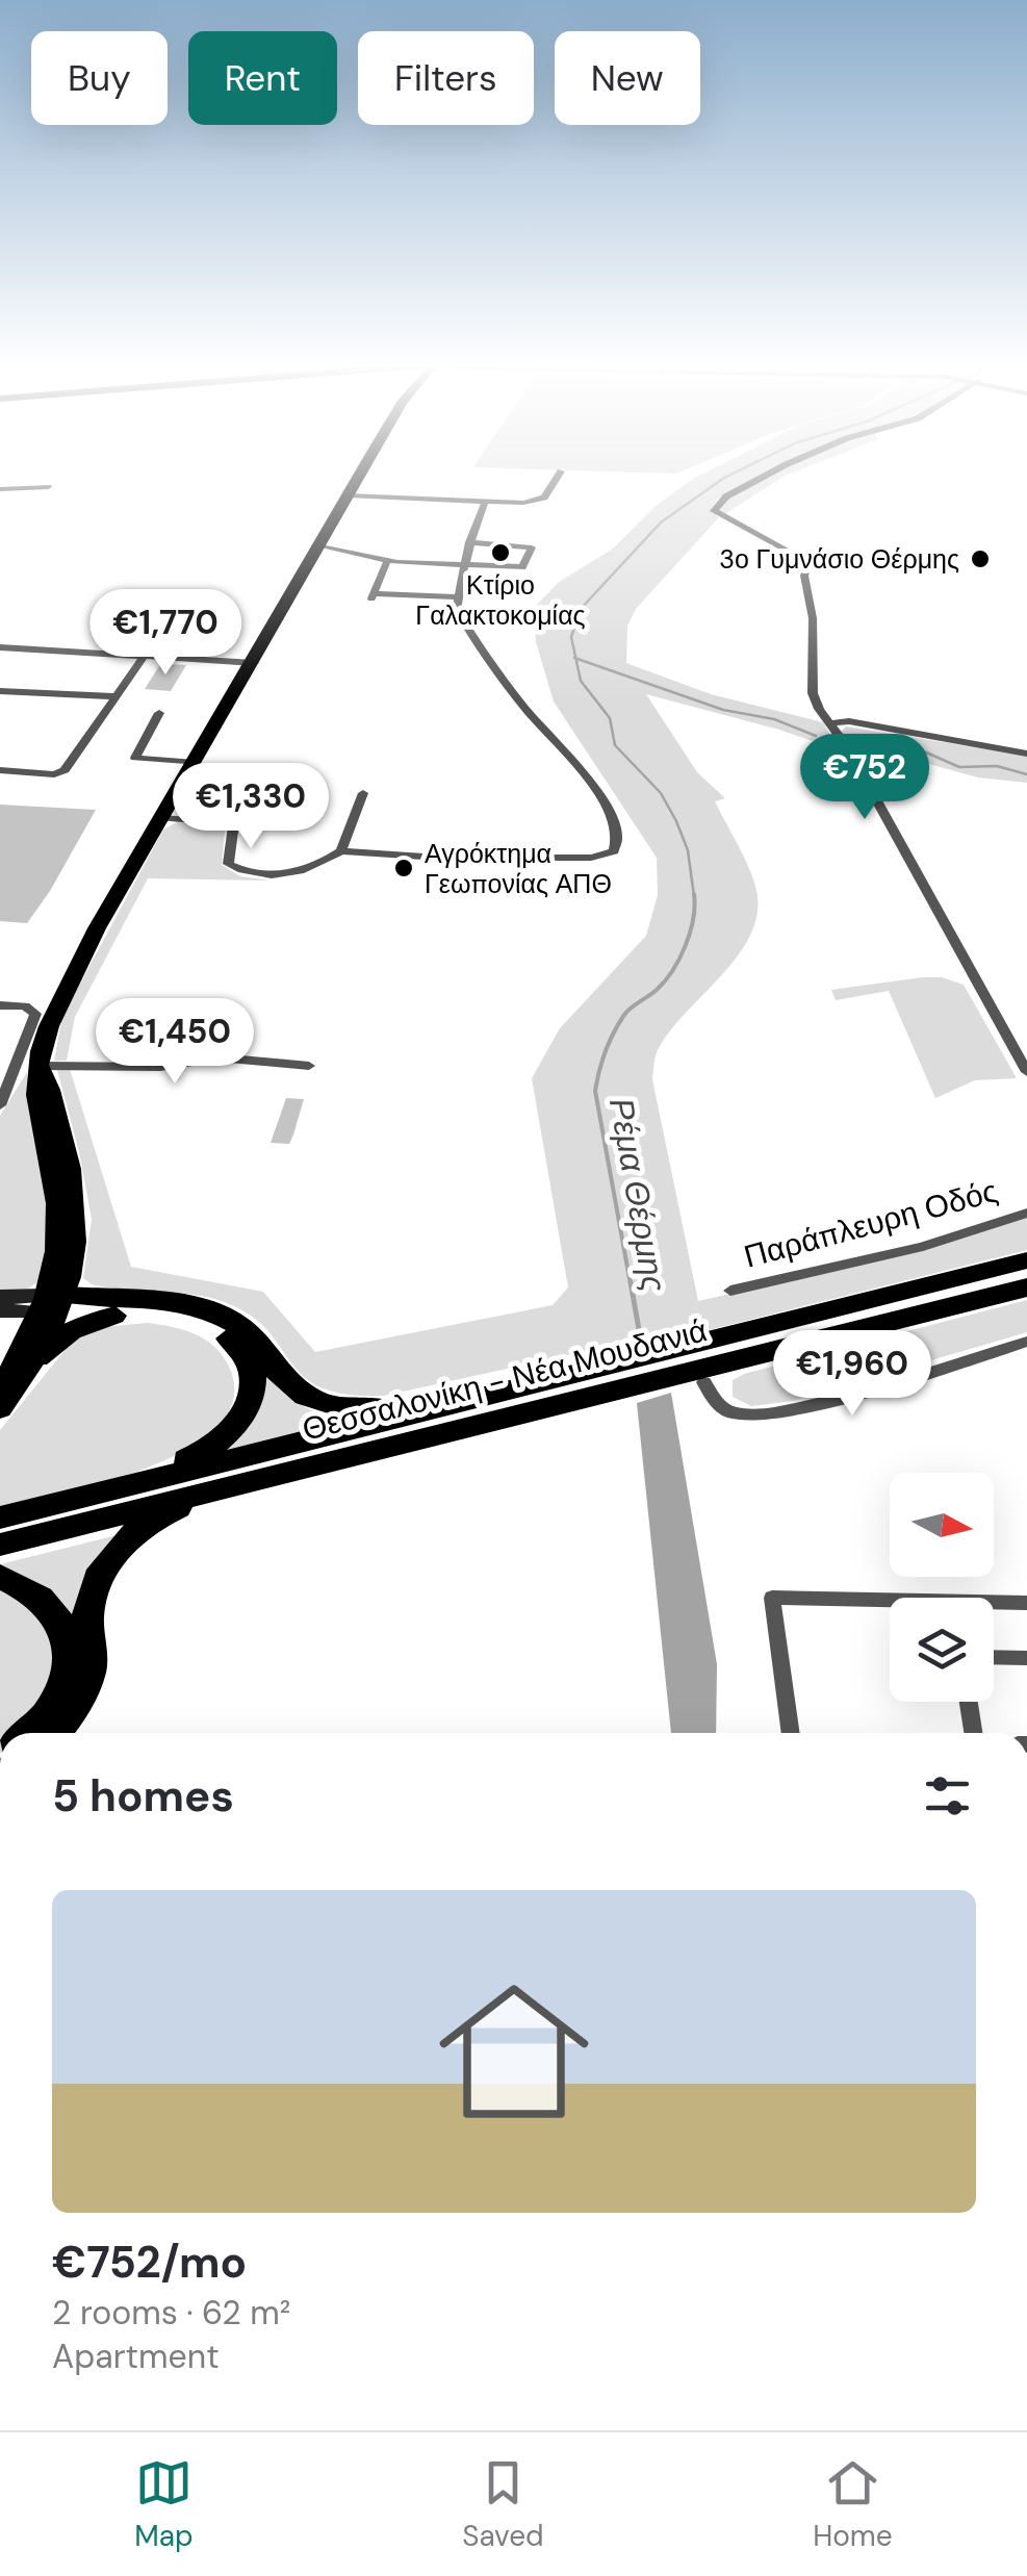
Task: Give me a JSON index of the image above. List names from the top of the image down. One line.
{"streets":{"highway":["Θεσσαλονίκη - Νέα Μουδανιά"],"street":["Παράπλευρη Οδός"]},"water":["Ρέμα Θέρμης"],"places":["Κτίριο Γαλακτοκομίας","3ο Γυμνάσιο Θέρμης","Αγρόκτημα Γεωπονίας ΑΠΘ"],"north":"right","page":{"chip":["Buy","Rent","Filters","New"],"price":["€1,770","€752","€1,330","€1,450","€1,960"],"heading":"5 homes","list":[{"name":"€752/mo","note":"2 rooms · 62 m² · Apartment"}],"tabs":["Map","Saved","Home"]}}
